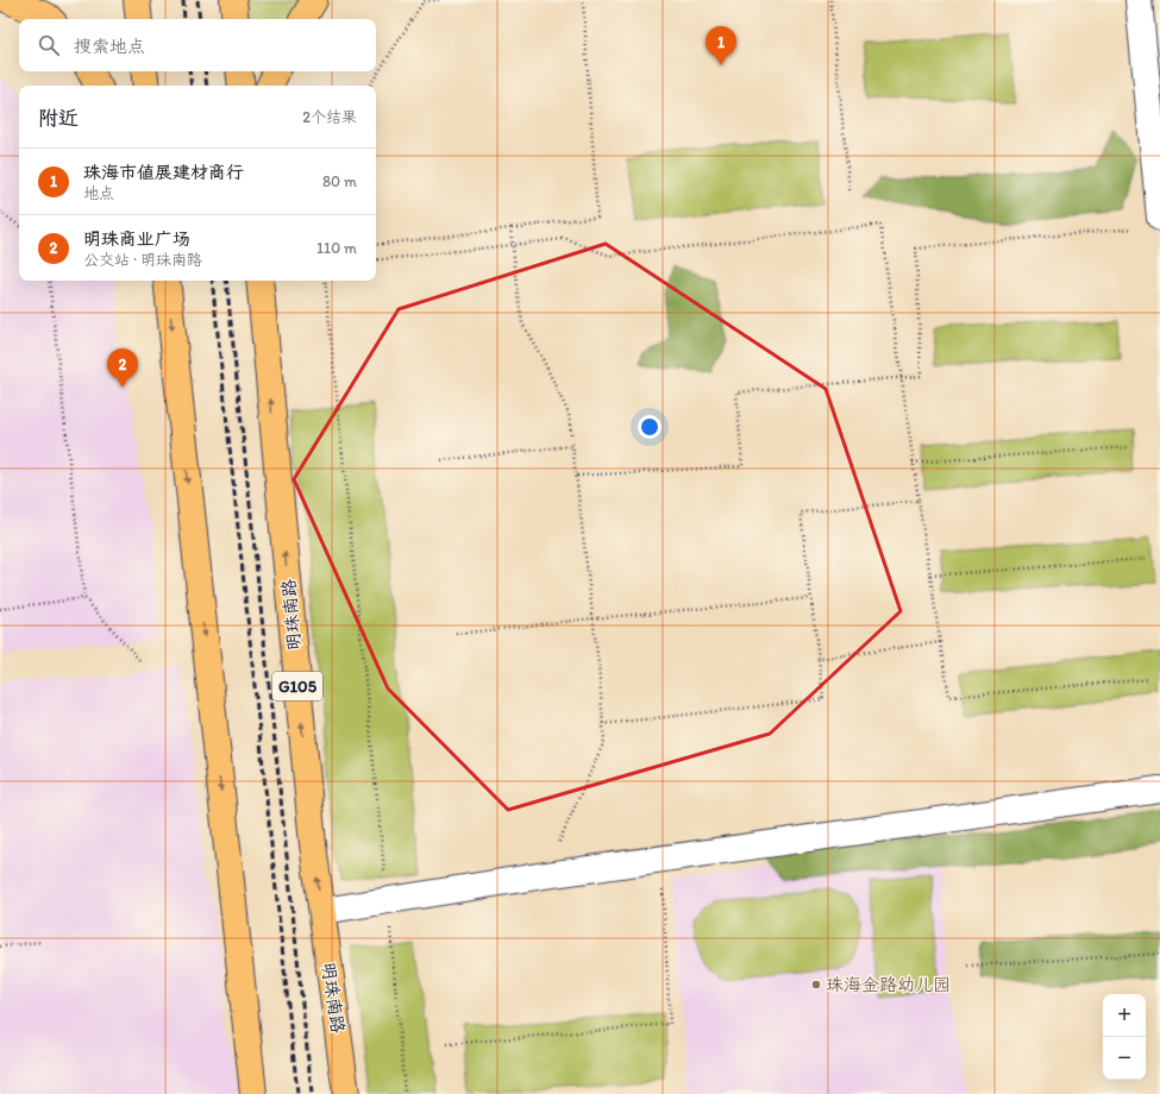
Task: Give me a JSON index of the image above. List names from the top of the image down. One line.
{"streets":{"main road":["明珠南路","G105"]},"places":["珠海金路幼儿园"],"page":{"search":"搜索地点","pins":["1","2"],"heading":["附近","2个结果"],"list":[{"mark":"1","name":"珠海市值展建材商行","note":"地点","value":"80 m"},{"mark":"2","name":"明珠商业广场","note":"公交站 · 明珠南路","value":"110 m"}],"map_buttons":["+","−"]}}
